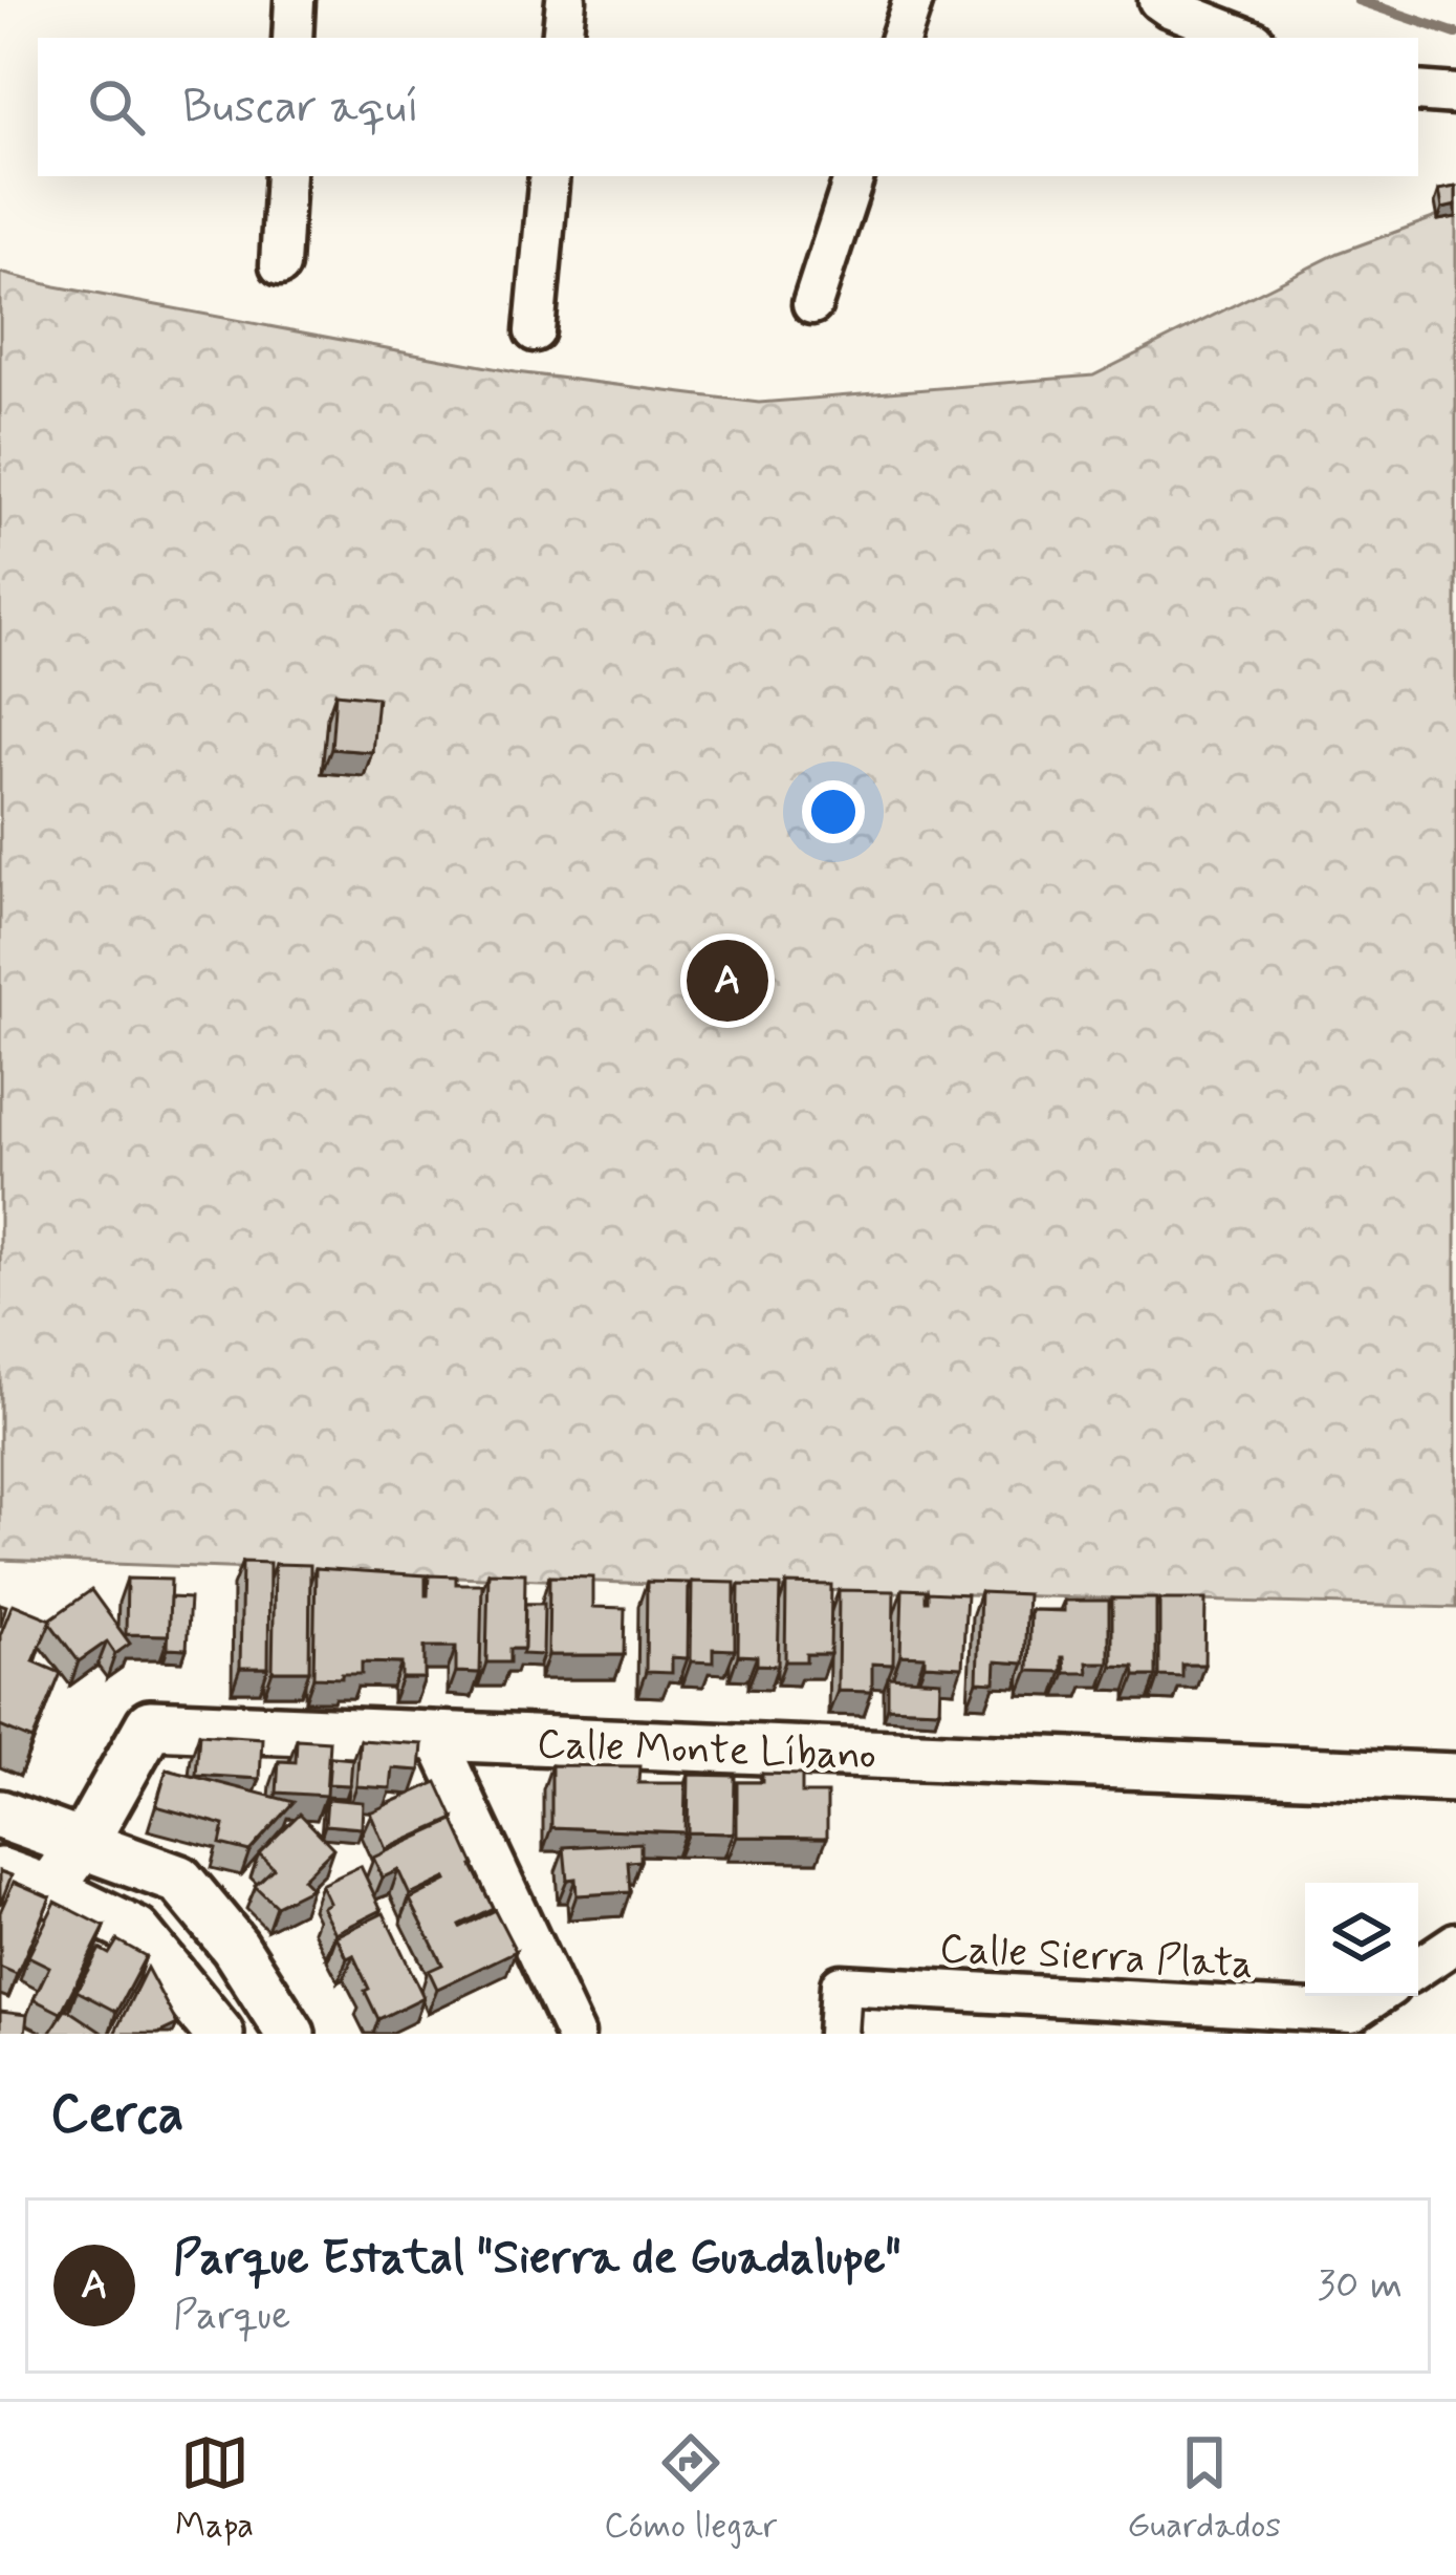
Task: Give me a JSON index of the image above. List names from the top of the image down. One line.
{"streets":{"street":["Calle Monte Líbano","Calle Sierra Plata"]},"page":{"search":"Buscar aquí","pins":"A","heading":"Cerca","list":[{"mark":"A","name":"Parque Estatal \"Sierra de Guadalupe\"","note":"Parque","value":"30 m"}],"nav":["Mapa","Cómo llegar","Guardados"]}}
